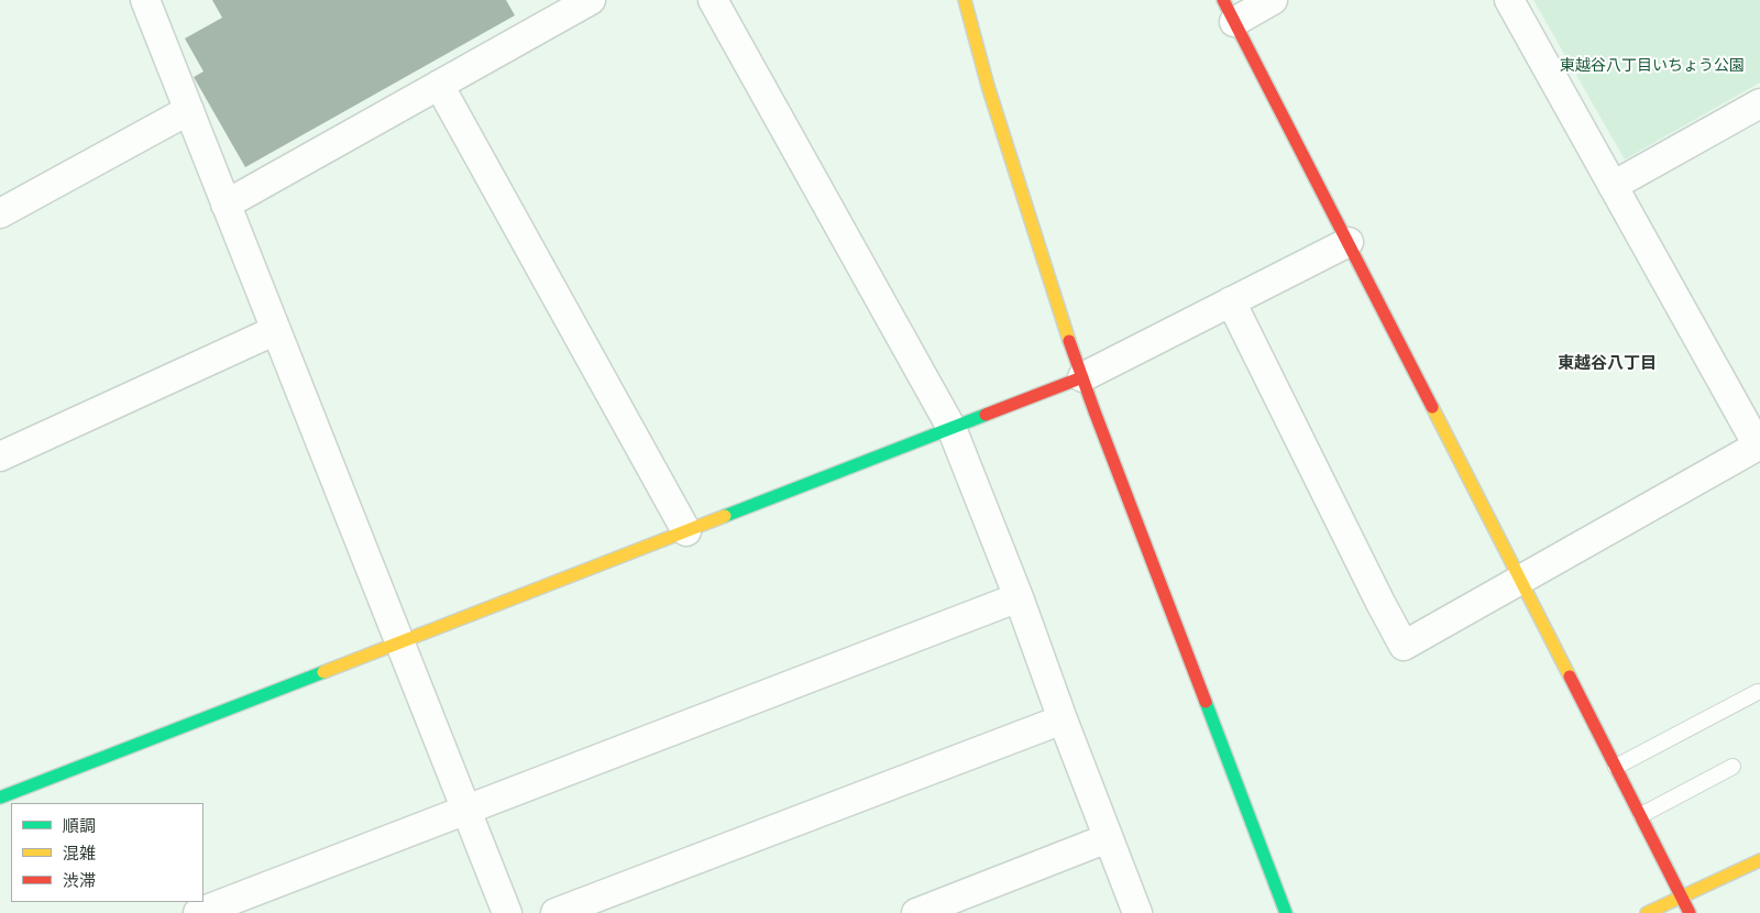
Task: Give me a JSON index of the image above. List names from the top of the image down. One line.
{"districts":["東越谷八丁目"],"parks":["東越谷八丁目いちょう公園"],"legend":["順調","混雑","渋滞"]}
